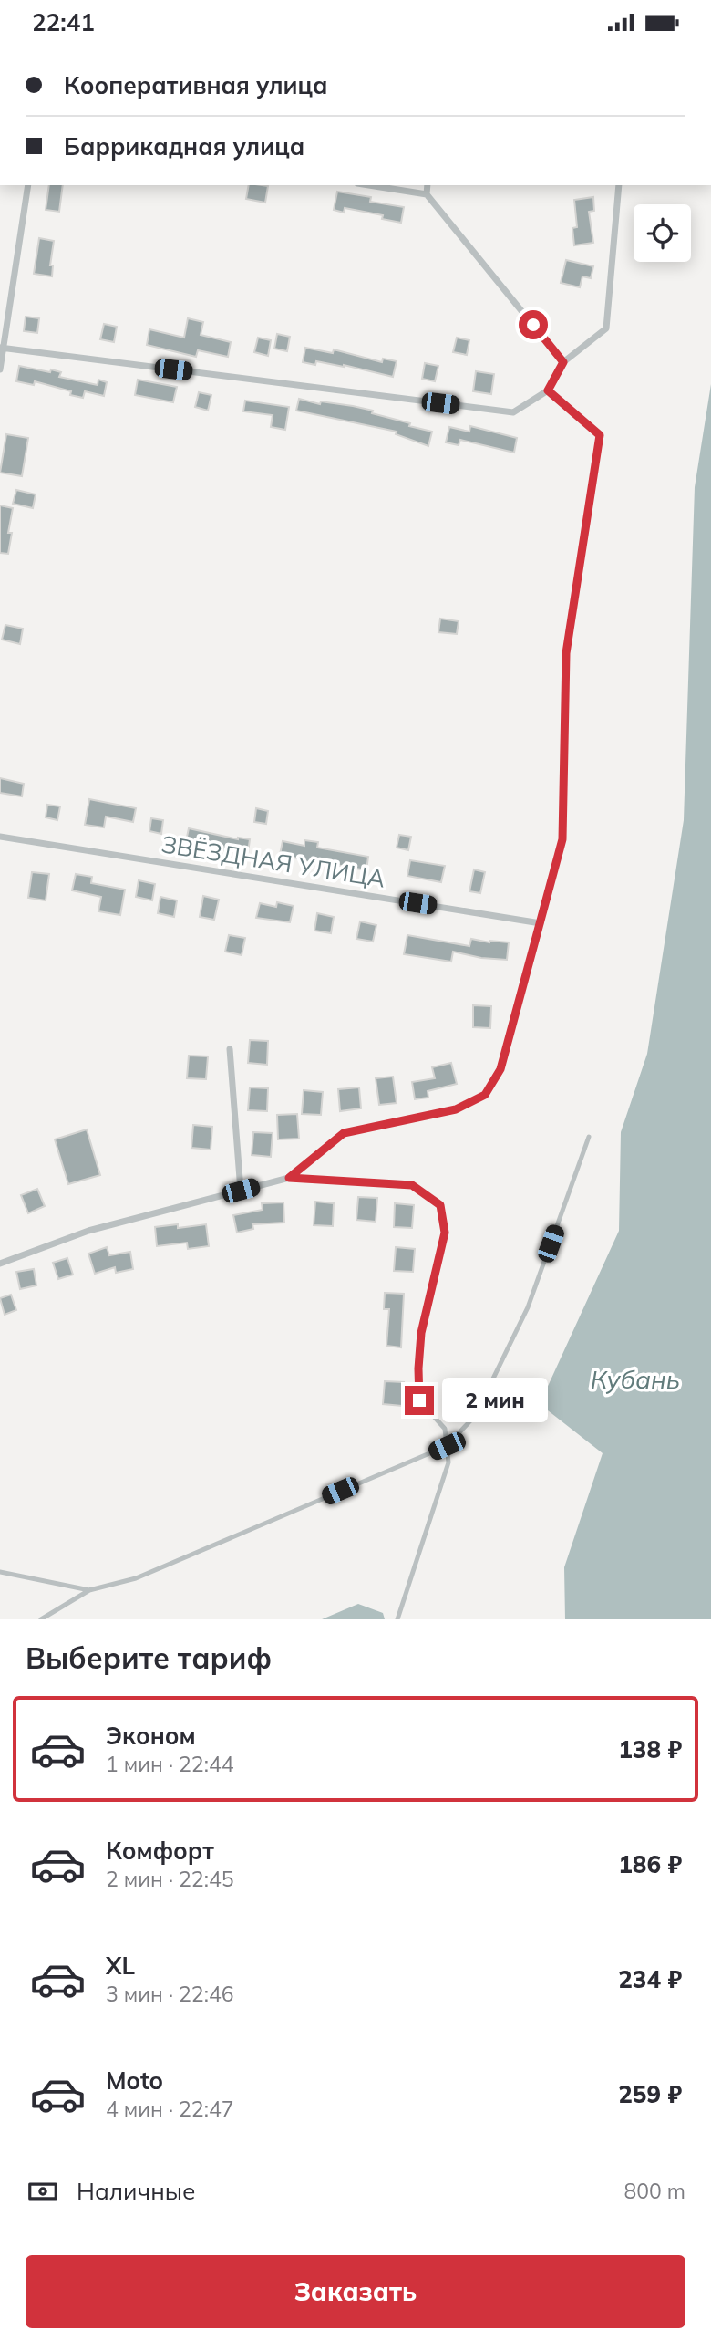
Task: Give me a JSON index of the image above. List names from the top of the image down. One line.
{"streets":{"street":["ЗВЁЗДНАЯ УЛИЦА"]},"water":["Кубань"],"page":{"status":"22:41","banner":["Кооперативная улица","Баррикадная улица"],"bubble":"2 мин","heading":"Выберите тариф","list":[{"name":"Эконом","note":"1 мин · 22:44","value":"138 ₽"},{"name":"Комфорт","note":"2 мин · 22:45","value":"186 ₽"},{"name":"XL","note":"3 мин · 22:46","value":"234 ₽"},{"name":"Moto","note":"4 мин · 22:47","value":"259 ₽"}],"pay":["Наличные","800 m"],"buttons":"Заказать"}}
